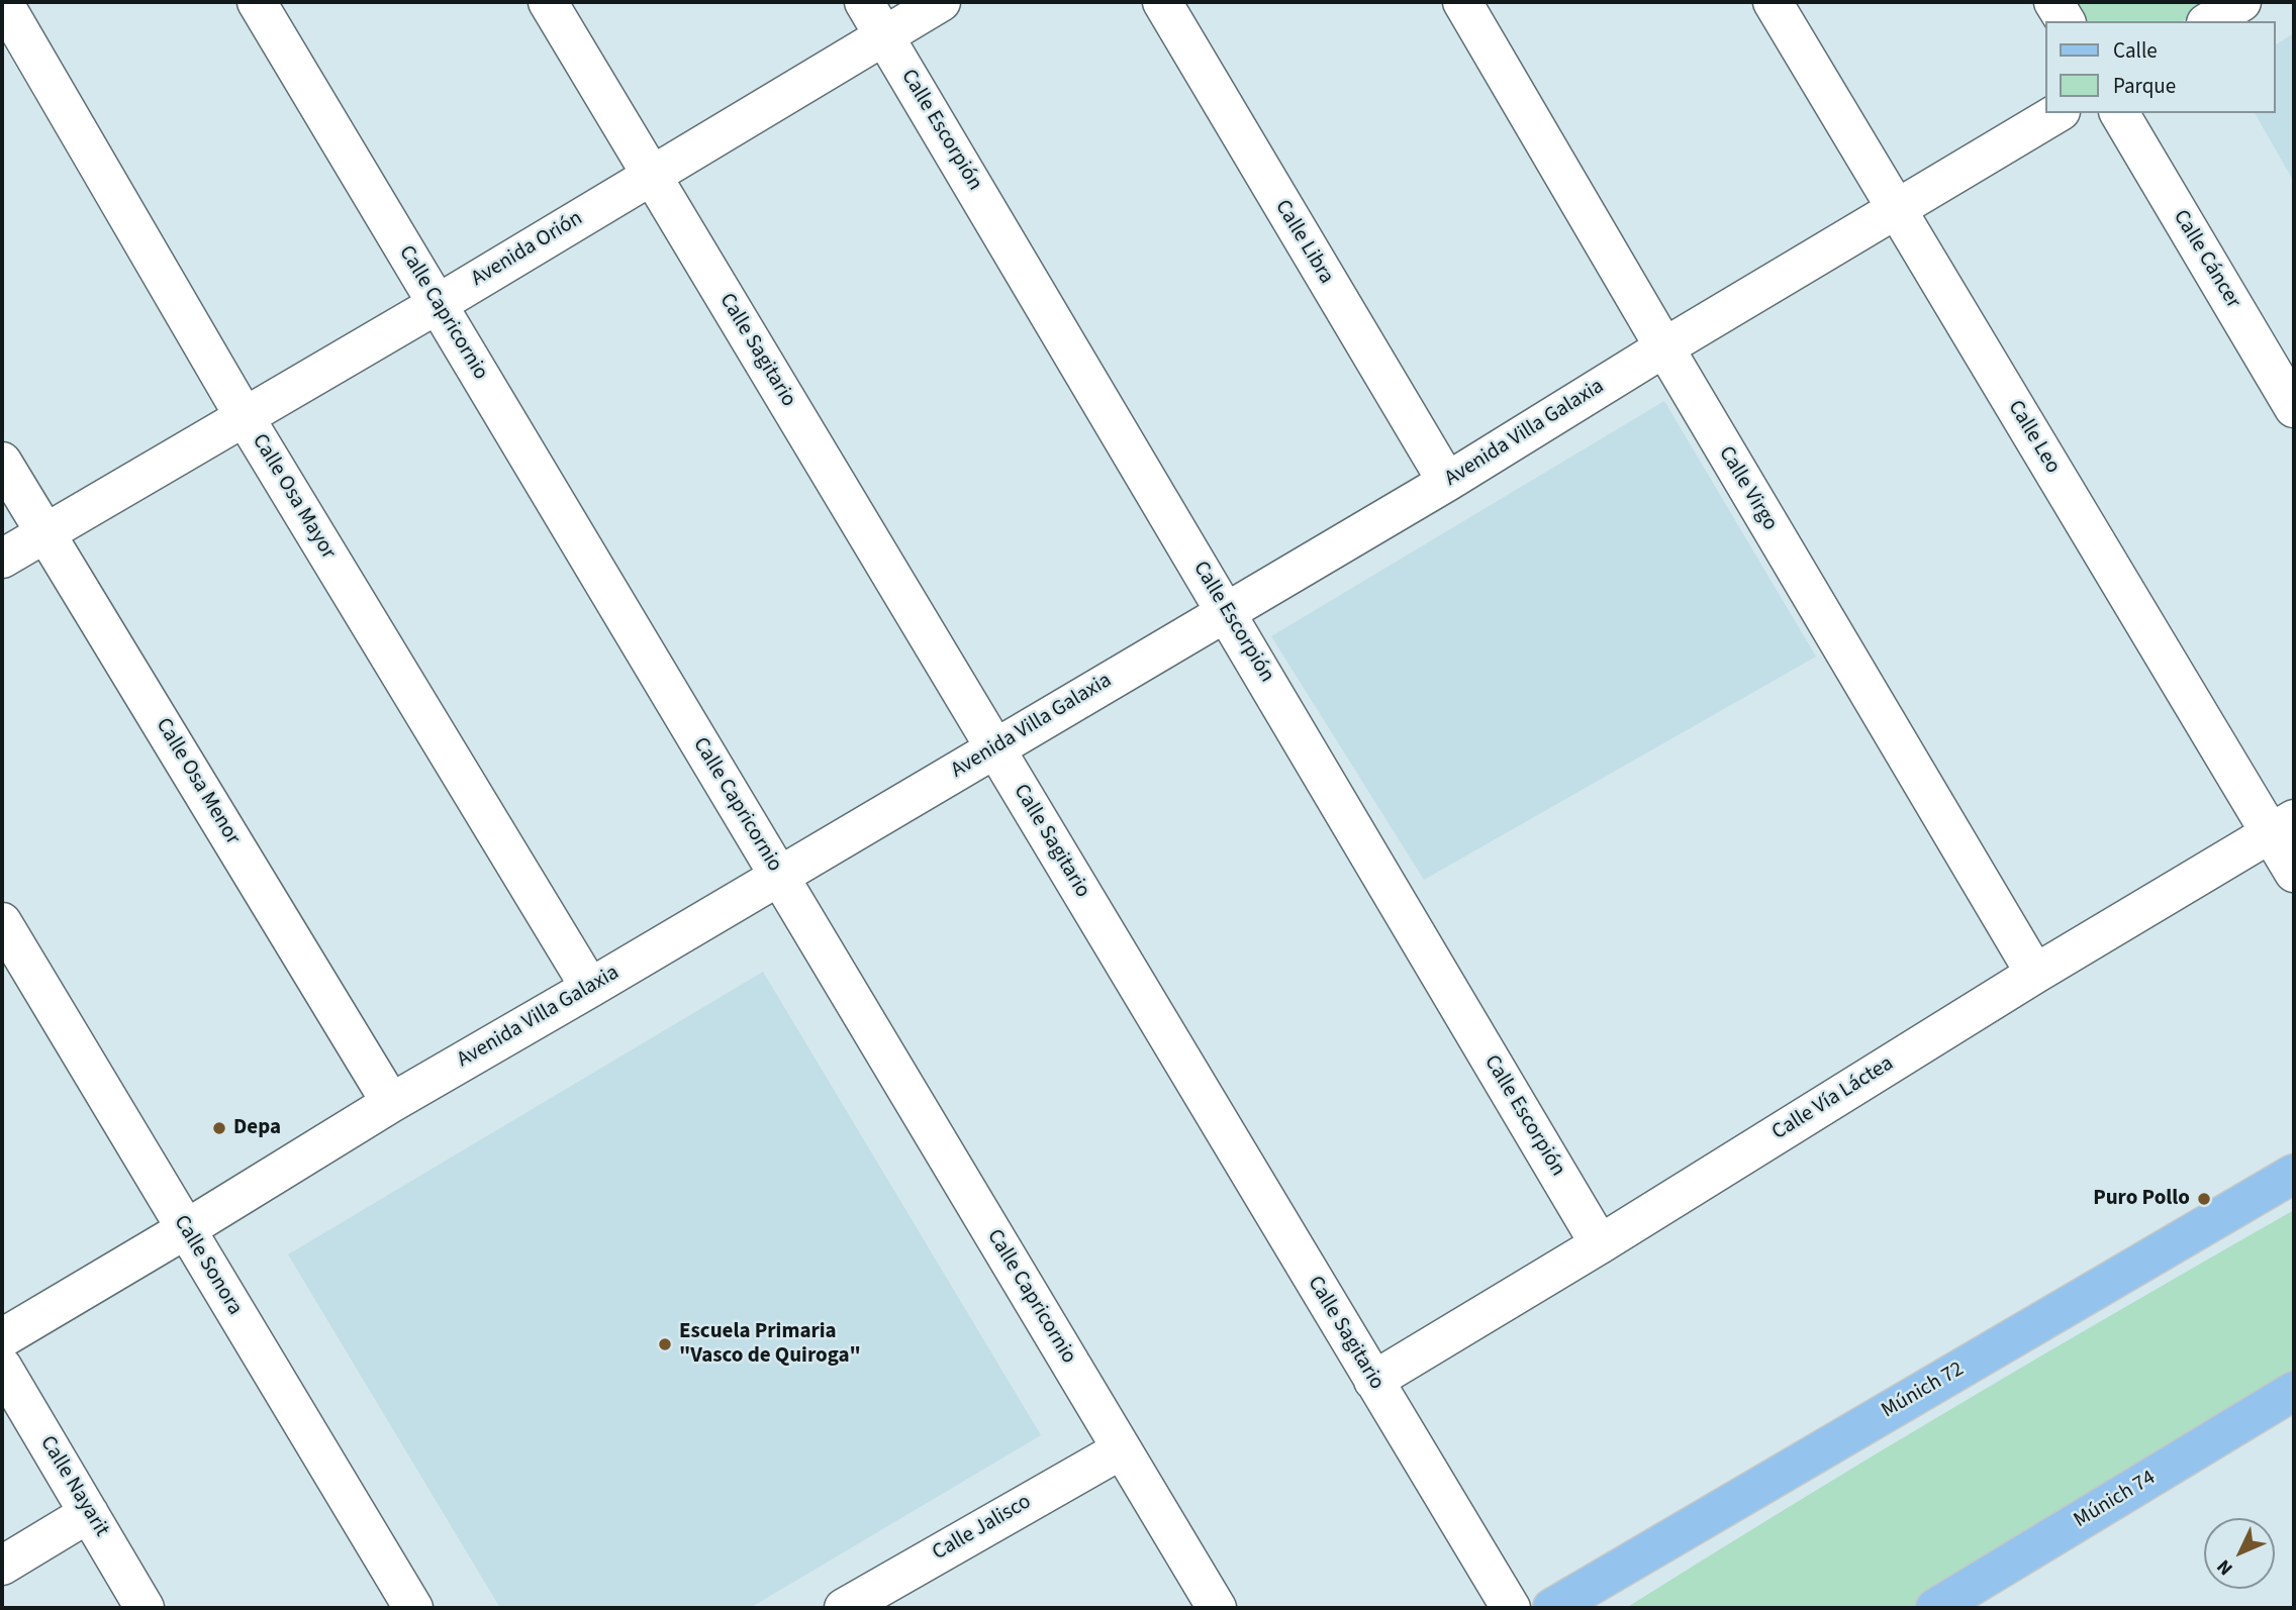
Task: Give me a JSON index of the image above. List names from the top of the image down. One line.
{"streets":{"main road":["Múnich 72","Múnich 74"],"street":["Calle Escorpión","Calle Libra","Avenida Orión","Calle Cáncer","Calle Capricornio","Calle Sagitario","Avenida Villa Galaxia","Calle Leo","Calle Virgo","Calle Osa Mayor","Calle Osa Menor","Calle Vía Láctea","Calle Sonora","Calle Nayarit","Calle Jalisco"]},"crossings":[["Calle Escorpión","Avenida Orión"],["Calle Escorpión","Avenida Villa Galaxia"],["Calle Escorpión","Calle Vía Láctea"],["Calle Libra","Avenida Villa Galaxia"],["Avenida Orión","Calle Capricornio"],["Avenida Orión","Calle Sagitario"],["Avenida Orión","Calle Osa Mayor"],["Avenida Orión","Calle Osa Menor"],["Calle Capricornio","Avenida Villa Galaxia"],["Calle Capricornio","Calle Jalisco"],["Calle Sagitario","Avenida Villa Galaxia"],["Calle Sagitario","Calle Vía Láctea"],["Avenida Villa Galaxia","Calle Leo"],["Avenida Villa Galaxia","Calle Virgo"],["Avenida Villa Galaxia","Calle Osa Mayor"],["Avenida Villa Galaxia","Calle Osa Menor"],["Avenida Villa Galaxia","Calle Sonora"],["Calle Leo","Calle Vía Láctea"],["Calle Virgo","Calle Vía Láctea"]],"places":["Depa","Puro Pollo","Escuela Primaria \"Vasco de Quiroga\""],"legend":["Calle","Parque"],"north":"bottom left"}
